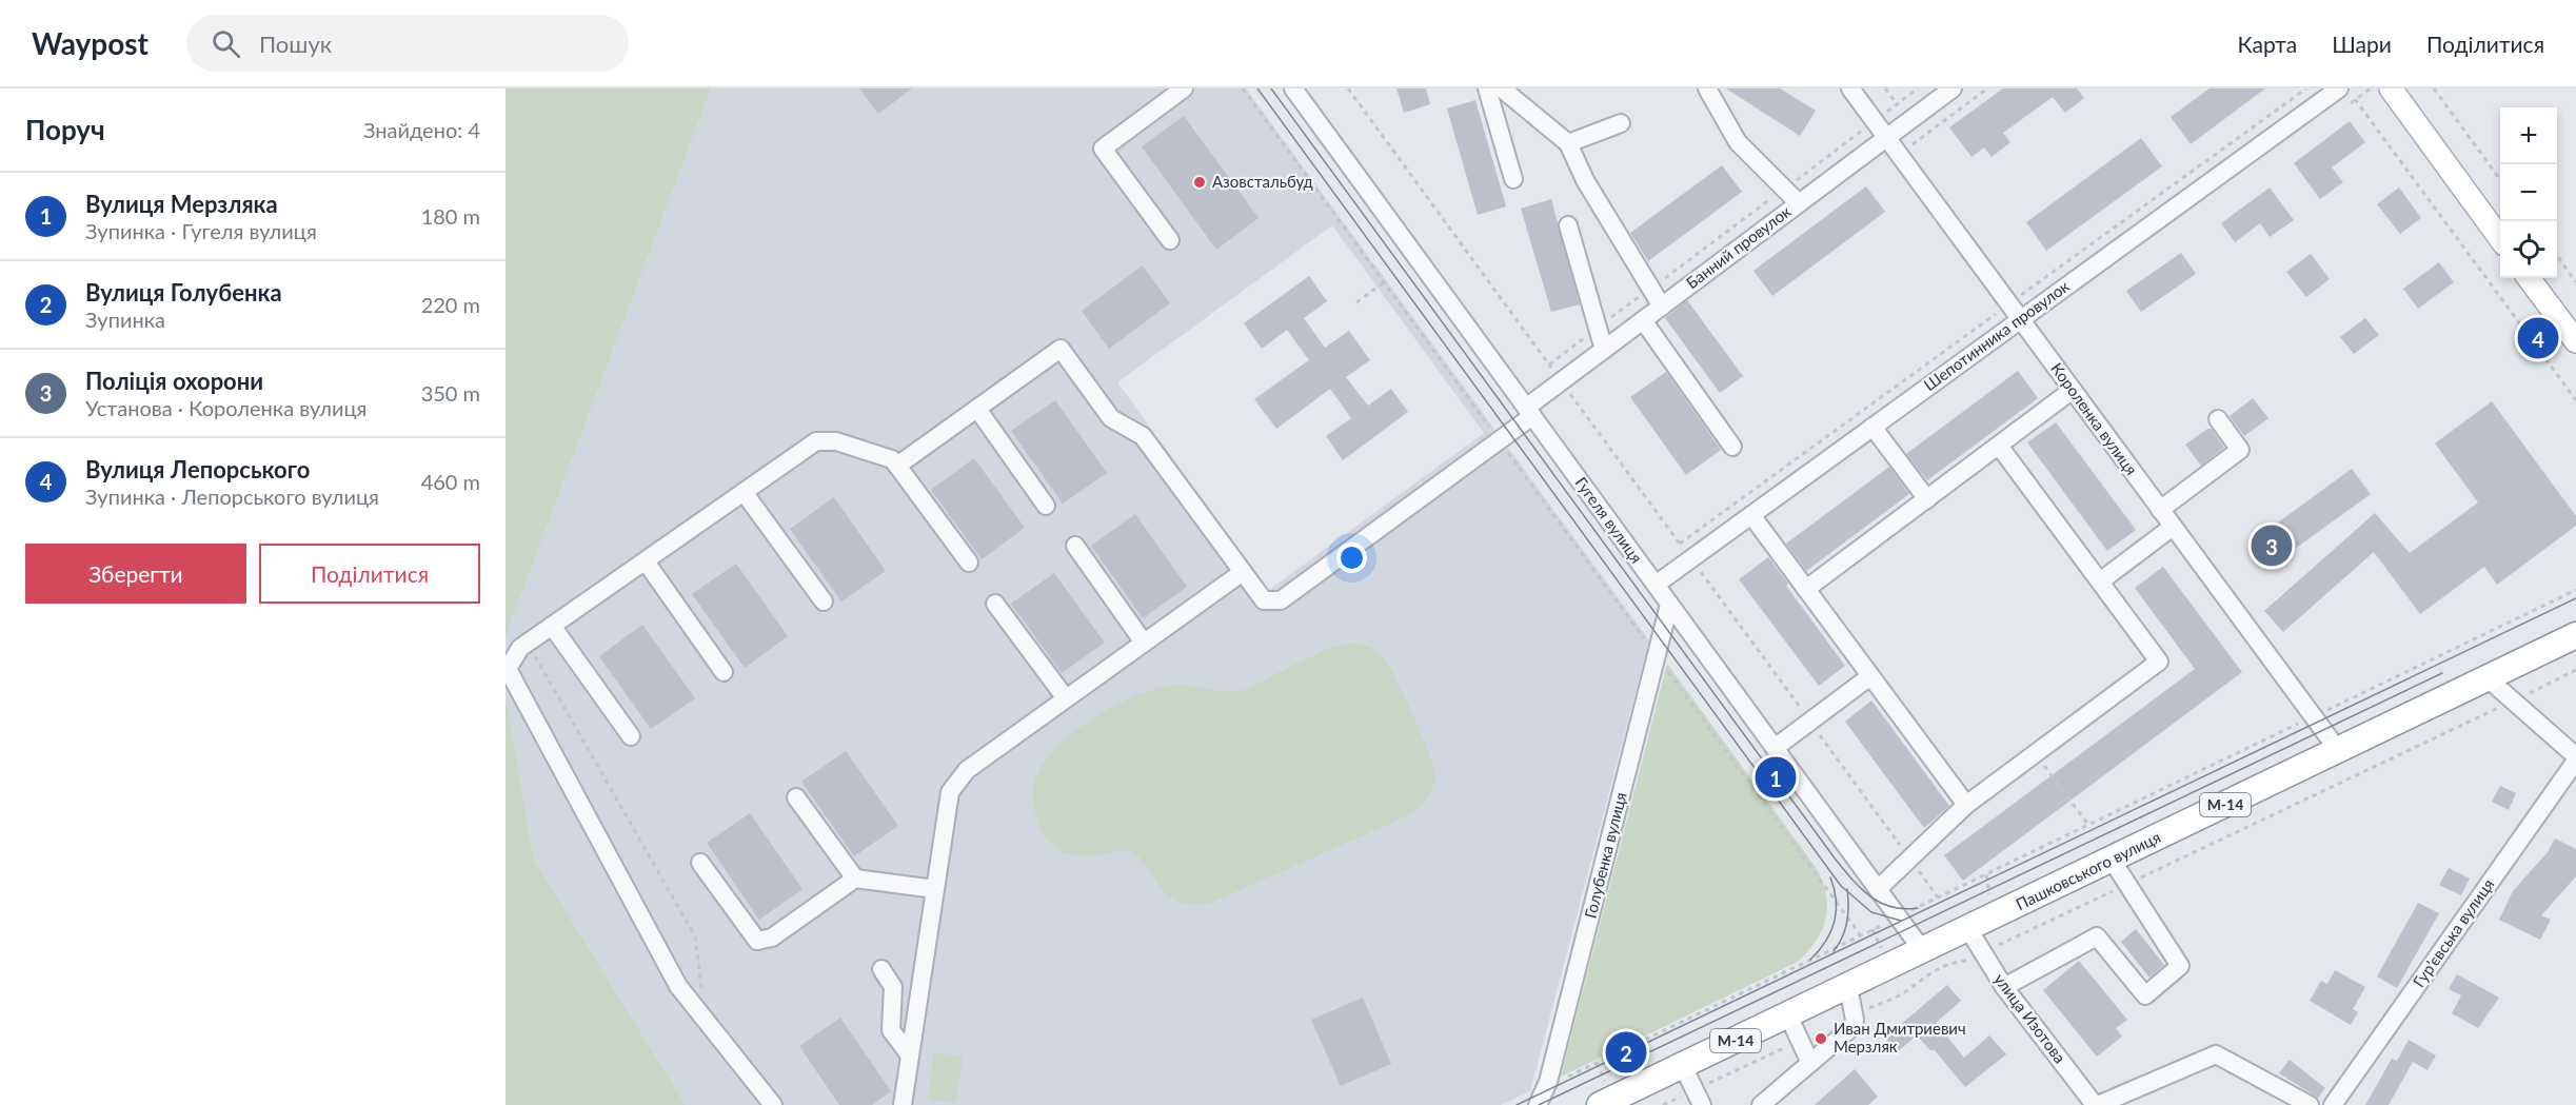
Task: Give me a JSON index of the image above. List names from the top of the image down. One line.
{"streets":{"highway":["М-14","Пашковського вулиця"],"street":["Банний провулок","Шепотинника провулок","Короленка вулиця","Гугеля вулиця","Голубенка вулиця","Гур’євська вулиця","улица Изотова"]},"crossings":[["Банний провулок","Короленка вулиця"],["Банний провулок","Гугеля вулиця"],["Шепотинника провулок","Короленка вулиця"],["Шепотинника провулок","Гугеля вулиця"],["Короленка вулиця","Пашковського вулиця"],["Гугеля вулиця","Голубенка вулиця"],["Гугеля вулиця","Пашковського вулиця"],["Пашковського вулиця","улица Изотова"]],"places":["Азовстальбуд","Иван Дмитриевич Мерзляк"],"page":{"header":"Waypost","search":"Пошук","nav":["Карта","Шари","Поділитися"],"heading":["Поруч","Знайдено: 4"],"map_buttons":["+","−"],"list":[{"mark":"1","name":"Вулиця Мерзляка","note":"Зупинка · Гугеля вулиця","value":"180 m"},{"mark":"2","name":"Вулиця Голубенка","note":"Зупинка","value":"220 m"},{"mark":"3","name":"Поліція охорони","note":"Установа · Короленка вулиця","value":"350 m"},{"mark":"4","name":"Вулиця Лепорського","note":"Зупинка · Лепорського вулиця","value":"460 m"}],"pins":["4","3","1","2"],"buttons":["Зберегти","Поділитися"]}}
